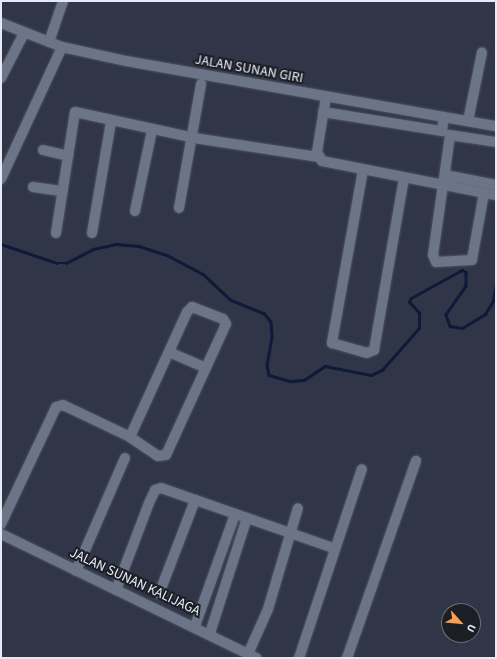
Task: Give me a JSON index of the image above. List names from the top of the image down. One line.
{"streets":{"street":["JALAN SUNAN GIRI","JALAN SUNAN KALIJAGA"]},"north":"bottom right"}
